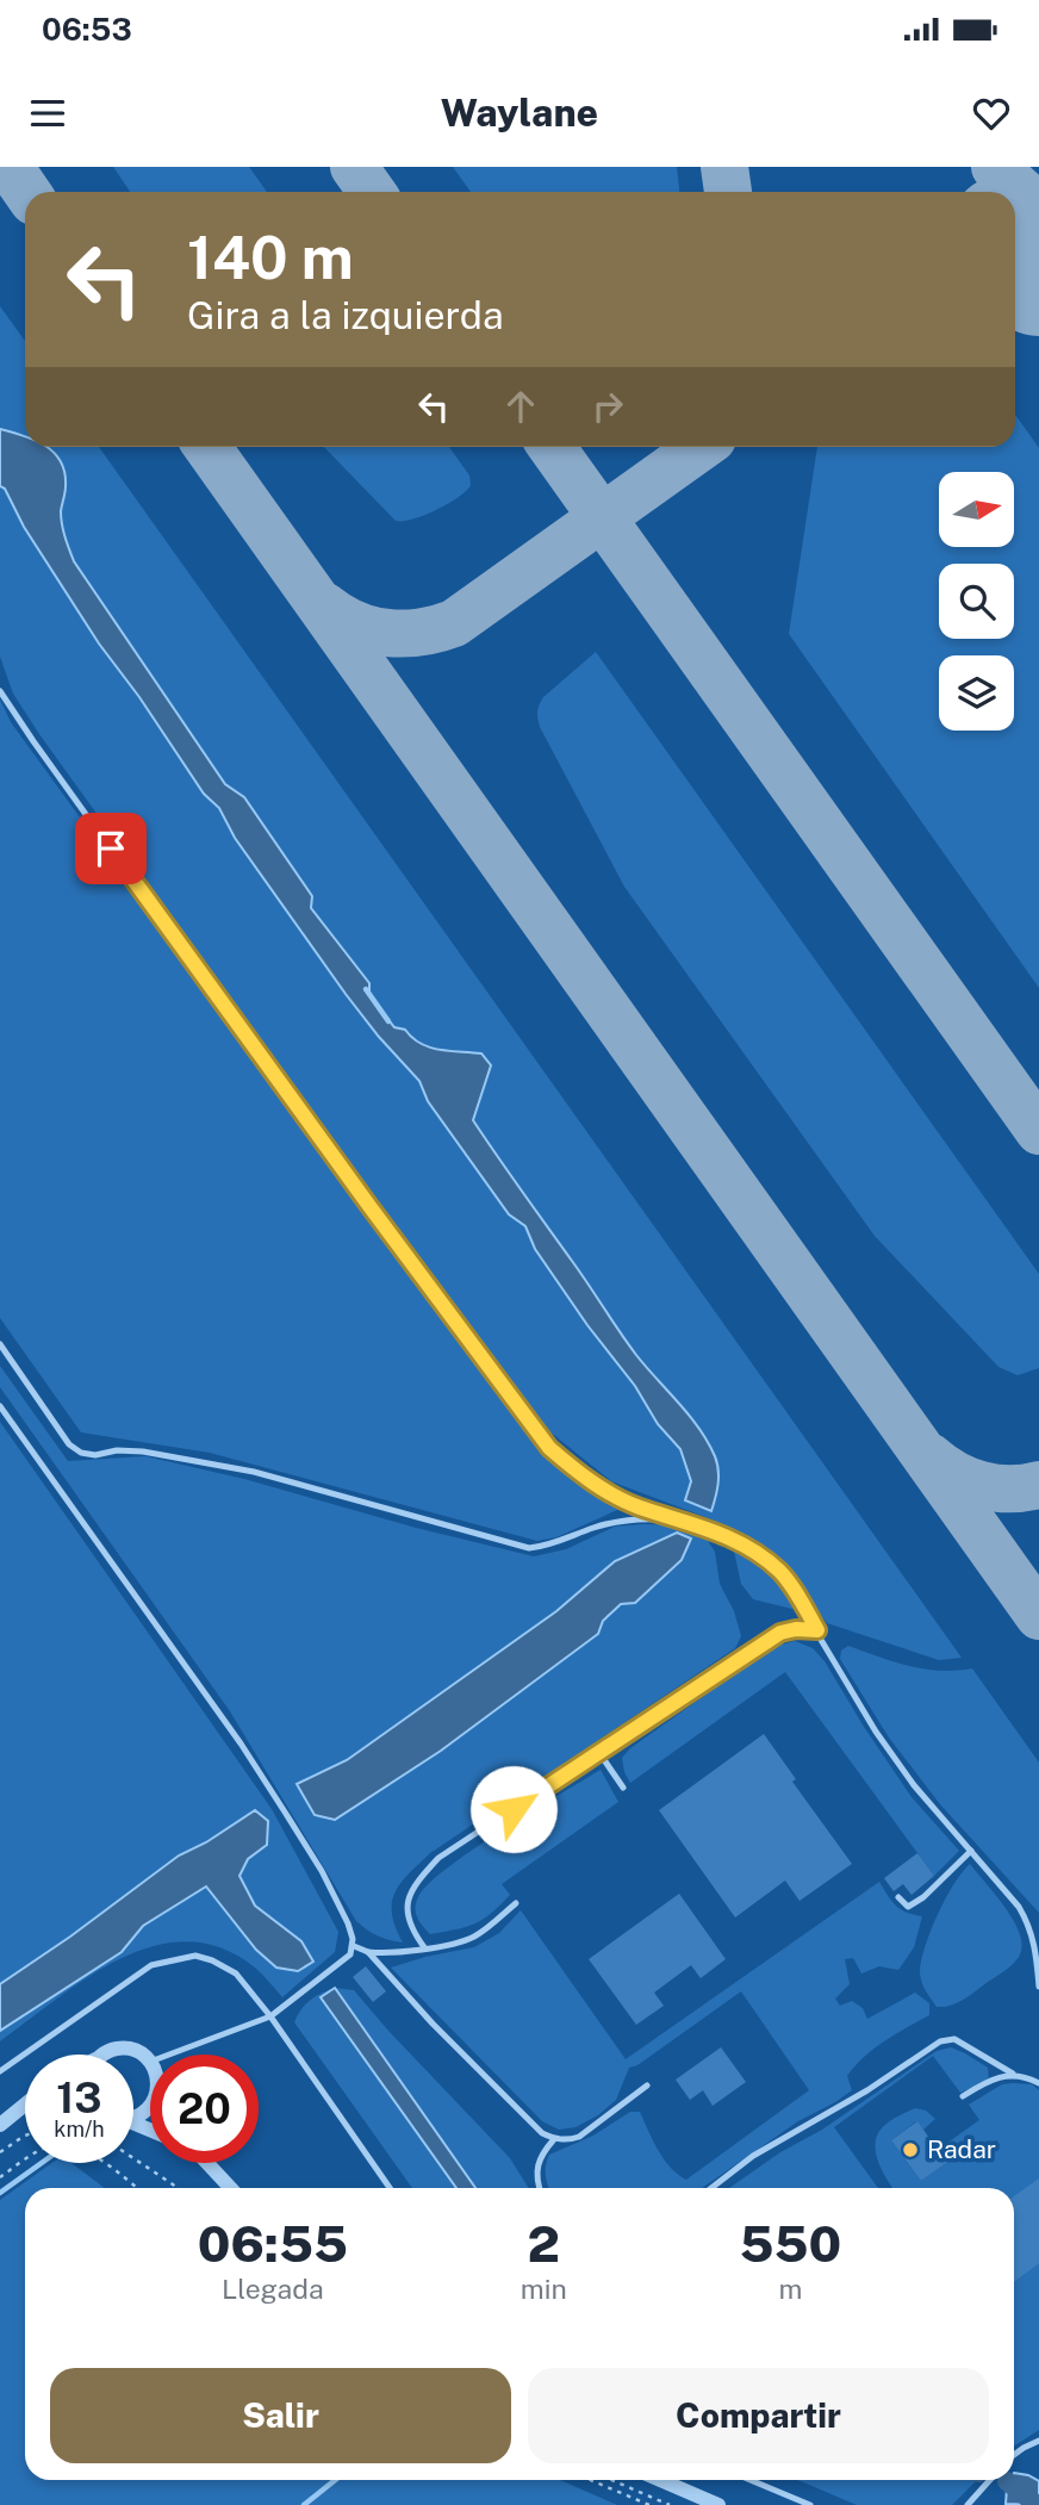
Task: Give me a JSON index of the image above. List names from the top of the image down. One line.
{"places":["Radar"],"north":"right","page":{"status":"06:53","header":"Waylane","turn":["140 m","Gira a la izquierda"],"speed":"13 km/h","limit":"20","eta":["06:55","Llegada","2","min","550","m"],"buttons":["Salir","Compartir"]}}
